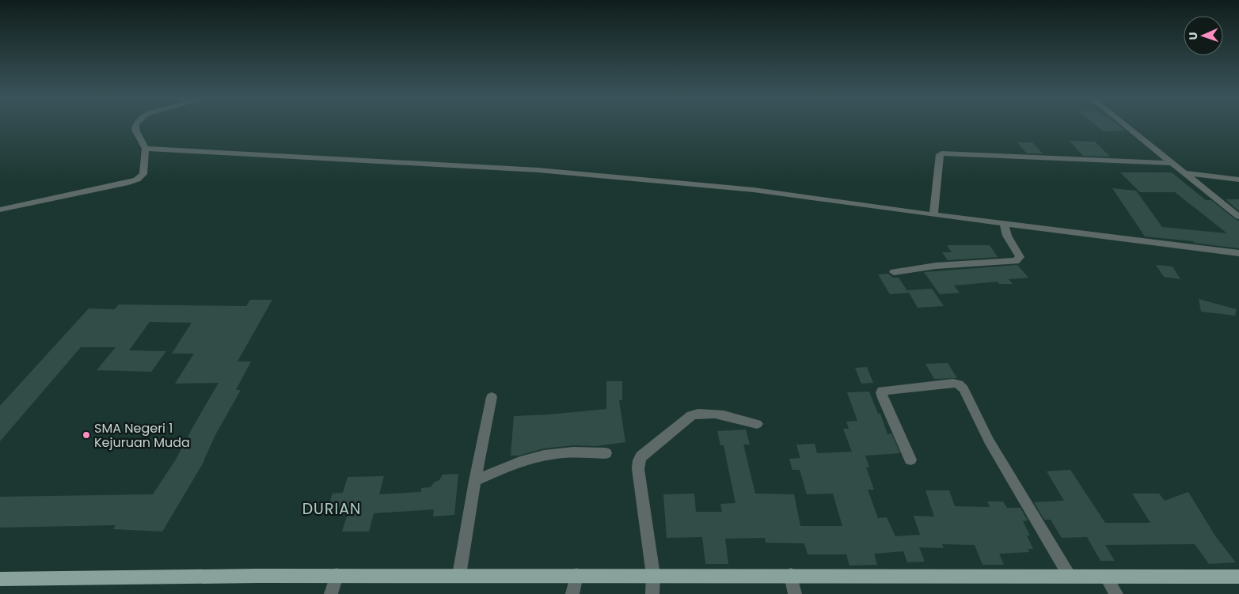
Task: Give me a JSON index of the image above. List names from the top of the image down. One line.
{"districts":["DURIAN"],"places":["SMA Negeri 1 Kejuruan Muda"],"north":"left"}
